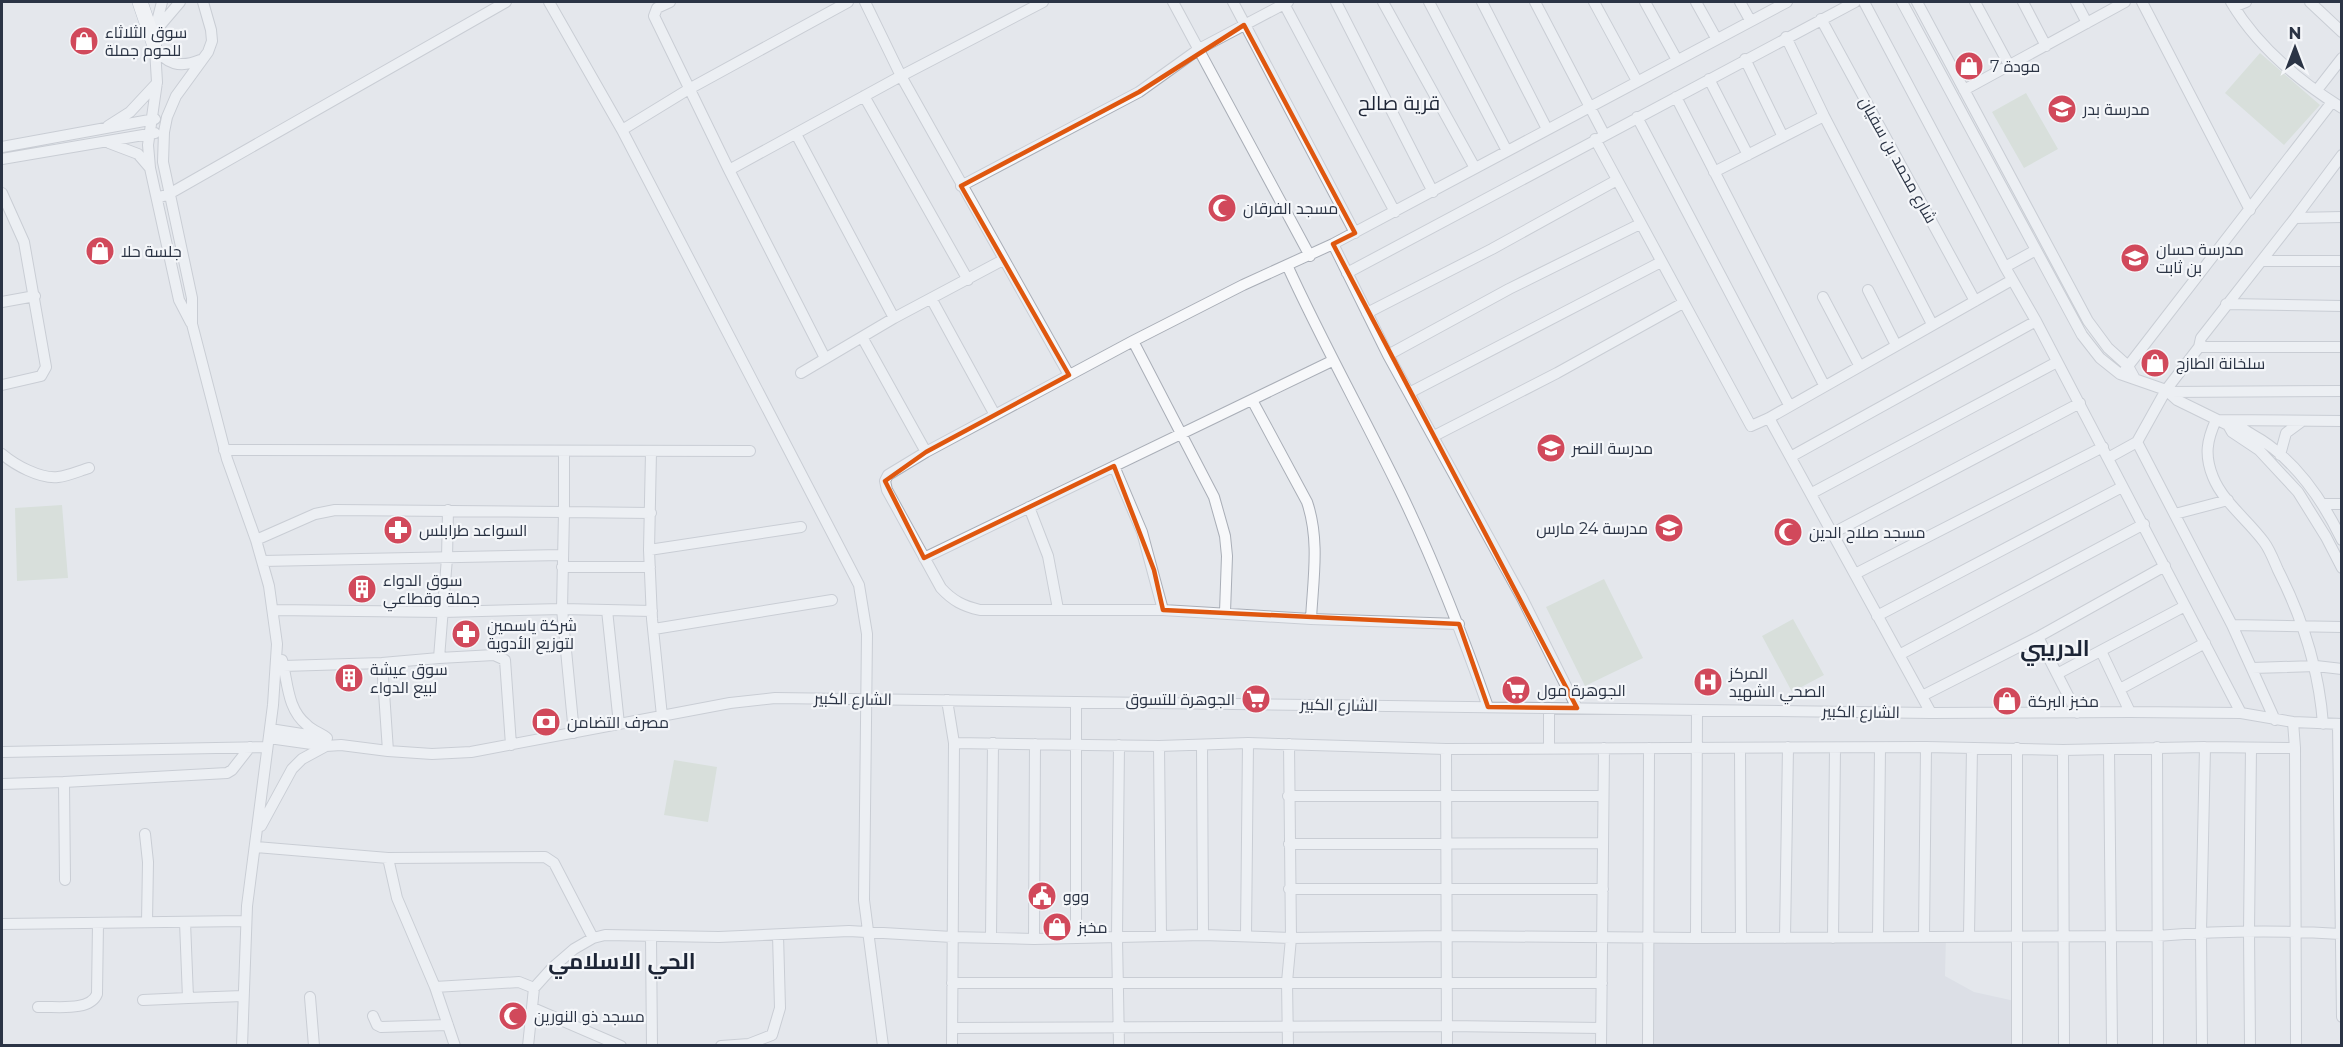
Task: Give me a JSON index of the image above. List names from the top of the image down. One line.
{"streets":{"street":["شارع محمد بن سفيان","الشارع الكبير"]},"districts":["قرية صالح","الدريبي","الحي الاسلامي"],"places":{"shop":["سوق الثلاثاء للحوم جملة","مودة 7","جلسة حلا","سلخانة الطازج","مخبز البركة","مخبز"],"school or university":["مدرسة بدر","مدرسة حسان بن ثابت","مدرسة النصر","مدرسة 24 مارس"],"mosque":["مسجد الفرقان","مسجد صلاح الدين","مسجد ذو النورين"],"pharmacy":["السواعد طرابلس","شركة ياسمين لتوزيع الأدوية"],"building":["سوق الدواء جملة وقطاعي","سوق عيشة لبيع الدواء"],"hospital":["المركز الصحي الشهيد"],"supermarket":["الجوهرة مول","الجوهرة للتسوق"],"bank":["مصرف التضامن"],"public building":["ووو"]},"north":"top"}
